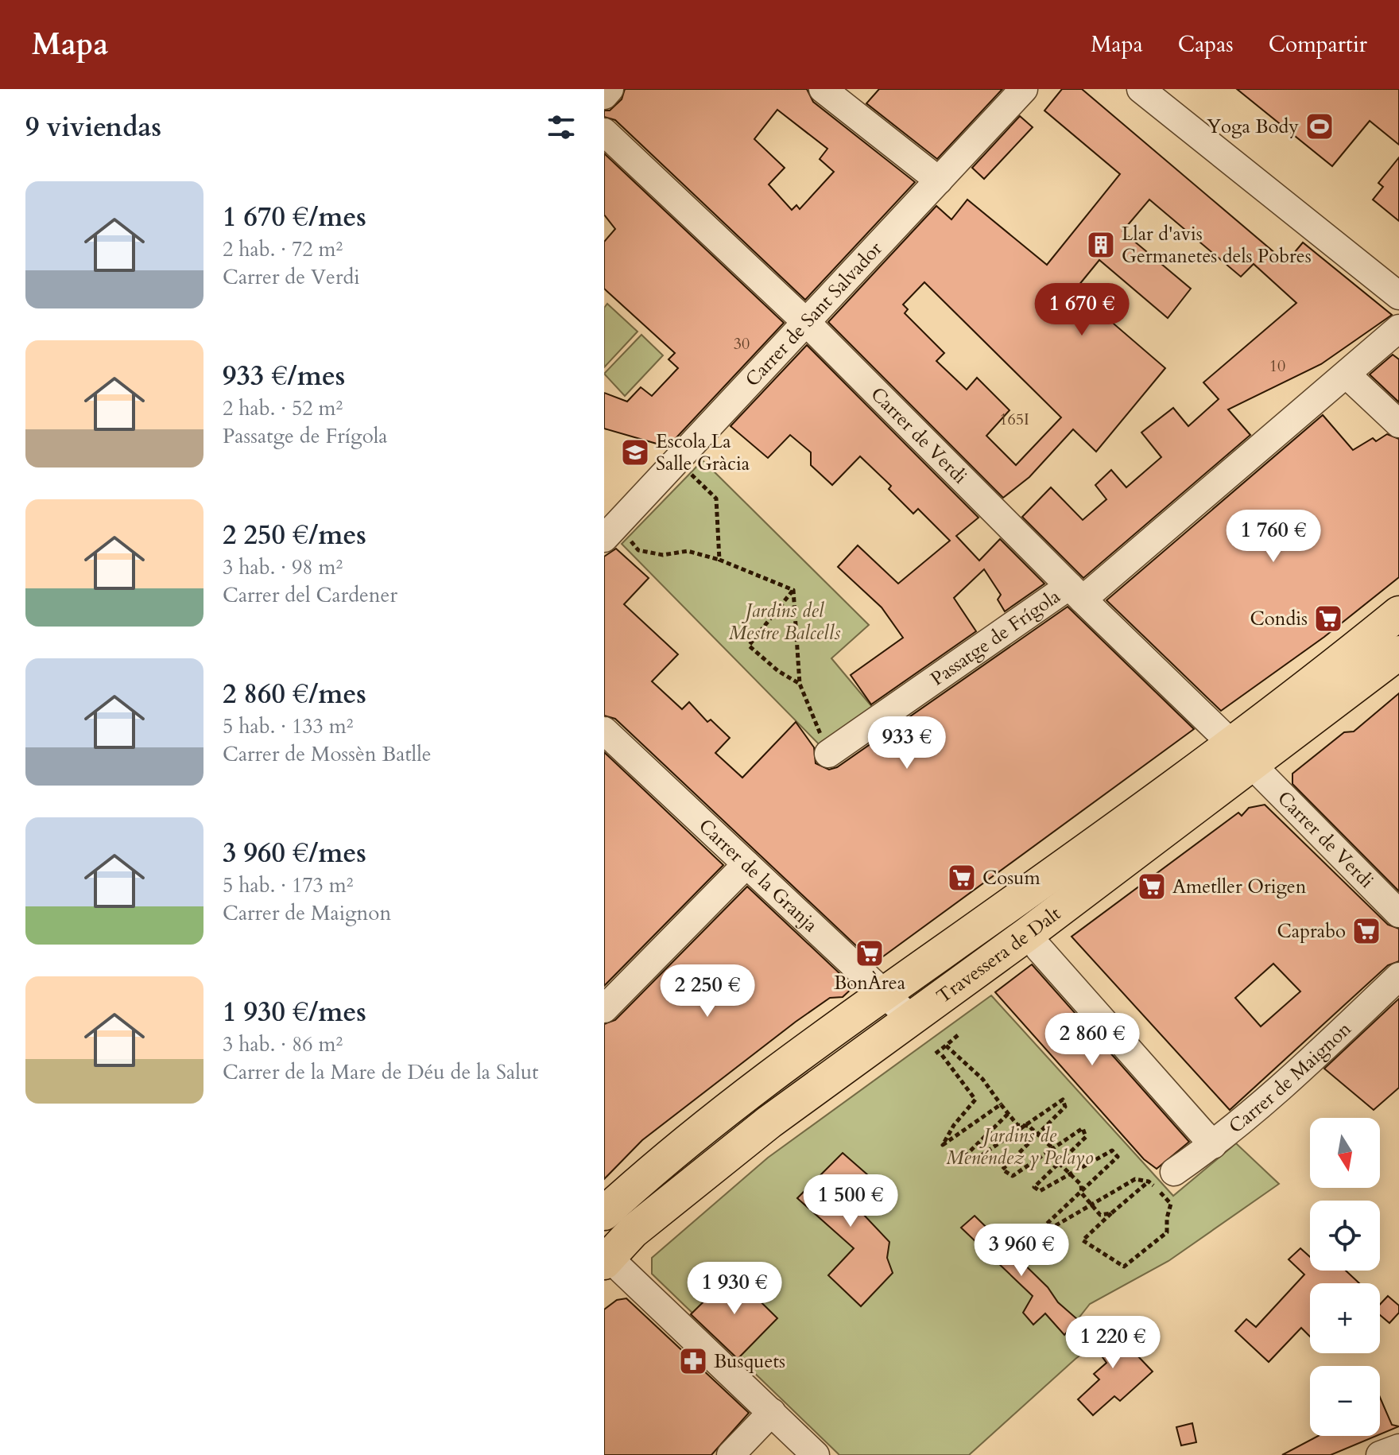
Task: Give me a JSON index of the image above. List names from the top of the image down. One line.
{"streets":{"main road":["Travessera de Dalt"],"street":["Carrer de Sant Salvador","Carrer de Verdi","Passatge de Frígola","Carrer de la Granja","Carrer de Maignon"]},"crossings":[["Carrer de Sant Salvador","Carrer de Verdi"],["Carrer de Verdi","Passatge de Frígola"],["Carrer de Verdi","Travessera de Dalt"],["Carrer de la Granja","Travessera de Dalt"]],"parks":["Jardins del Mestre Balcells","Jardins de Menéndez y Pelayo"],"places":{"sports":["Yoga Body"],"building":["Llar d'avis Germanetes dels Pobres"],"school or university":["Escola La Salle Gràcia"],"supermarket":["Condis","Cosum","Ametller Origen","Caprabo","BonÀrea"],"pharmacy":["Busquets"]},"house_numbers":["30","10","165I"],"north":"bottom","page":{"header":"Mapa","nav":["Mapa","Capas","Compartir"],"heading":"9 viviendas","list":[{"name":"1 670 €/mes","note":"2 hab. · 72 m² · Carrer de Verdi"},{"name":"933 €/mes","note":"2 hab. · 52 m² · Passatge de Frígola"},{"name":"2 250 €/mes","note":"3 hab. · 98 m² · Carrer del Cardener"},{"name":"2 860 €/mes","note":"5 hab. · 133 m² · Carrer de Mossèn Batlle"},{"name":"3 960 €/mes","note":"5 hab. · 173 m² · Carrer de Maignon"},{"name":"1 930 €/mes","note":"3 hab. · 86 m² · Carrer de la Mare de Déu de la Salut"}],"price":["1 670 €","1 760 €","933 €","2 250 €","2 860 €","1 500 €","3 960 €","1 930 €","1 220 €"],"map_buttons":["+","−"]}}
